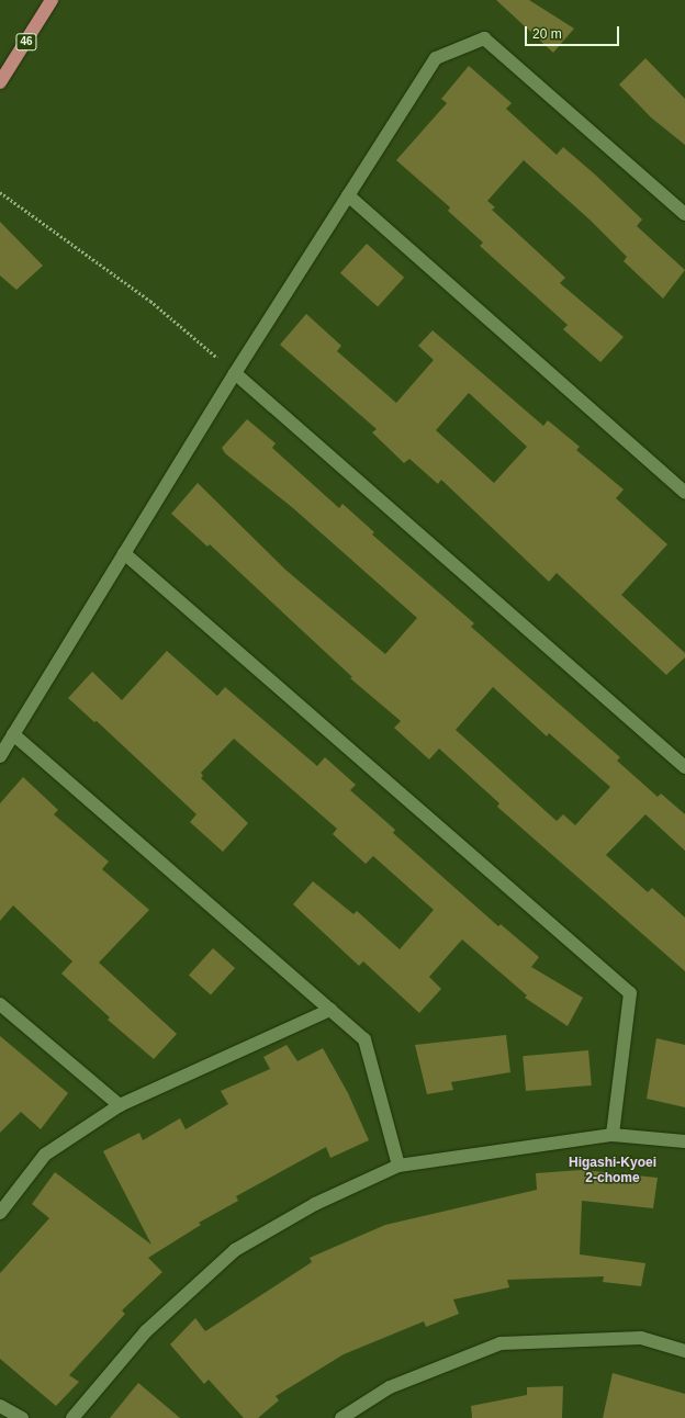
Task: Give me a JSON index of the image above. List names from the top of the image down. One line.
{"streets":{"main road":["46"]},"districts":["Higashi-Kyoei 2-chome"],"scale_bar":"20 m"}
